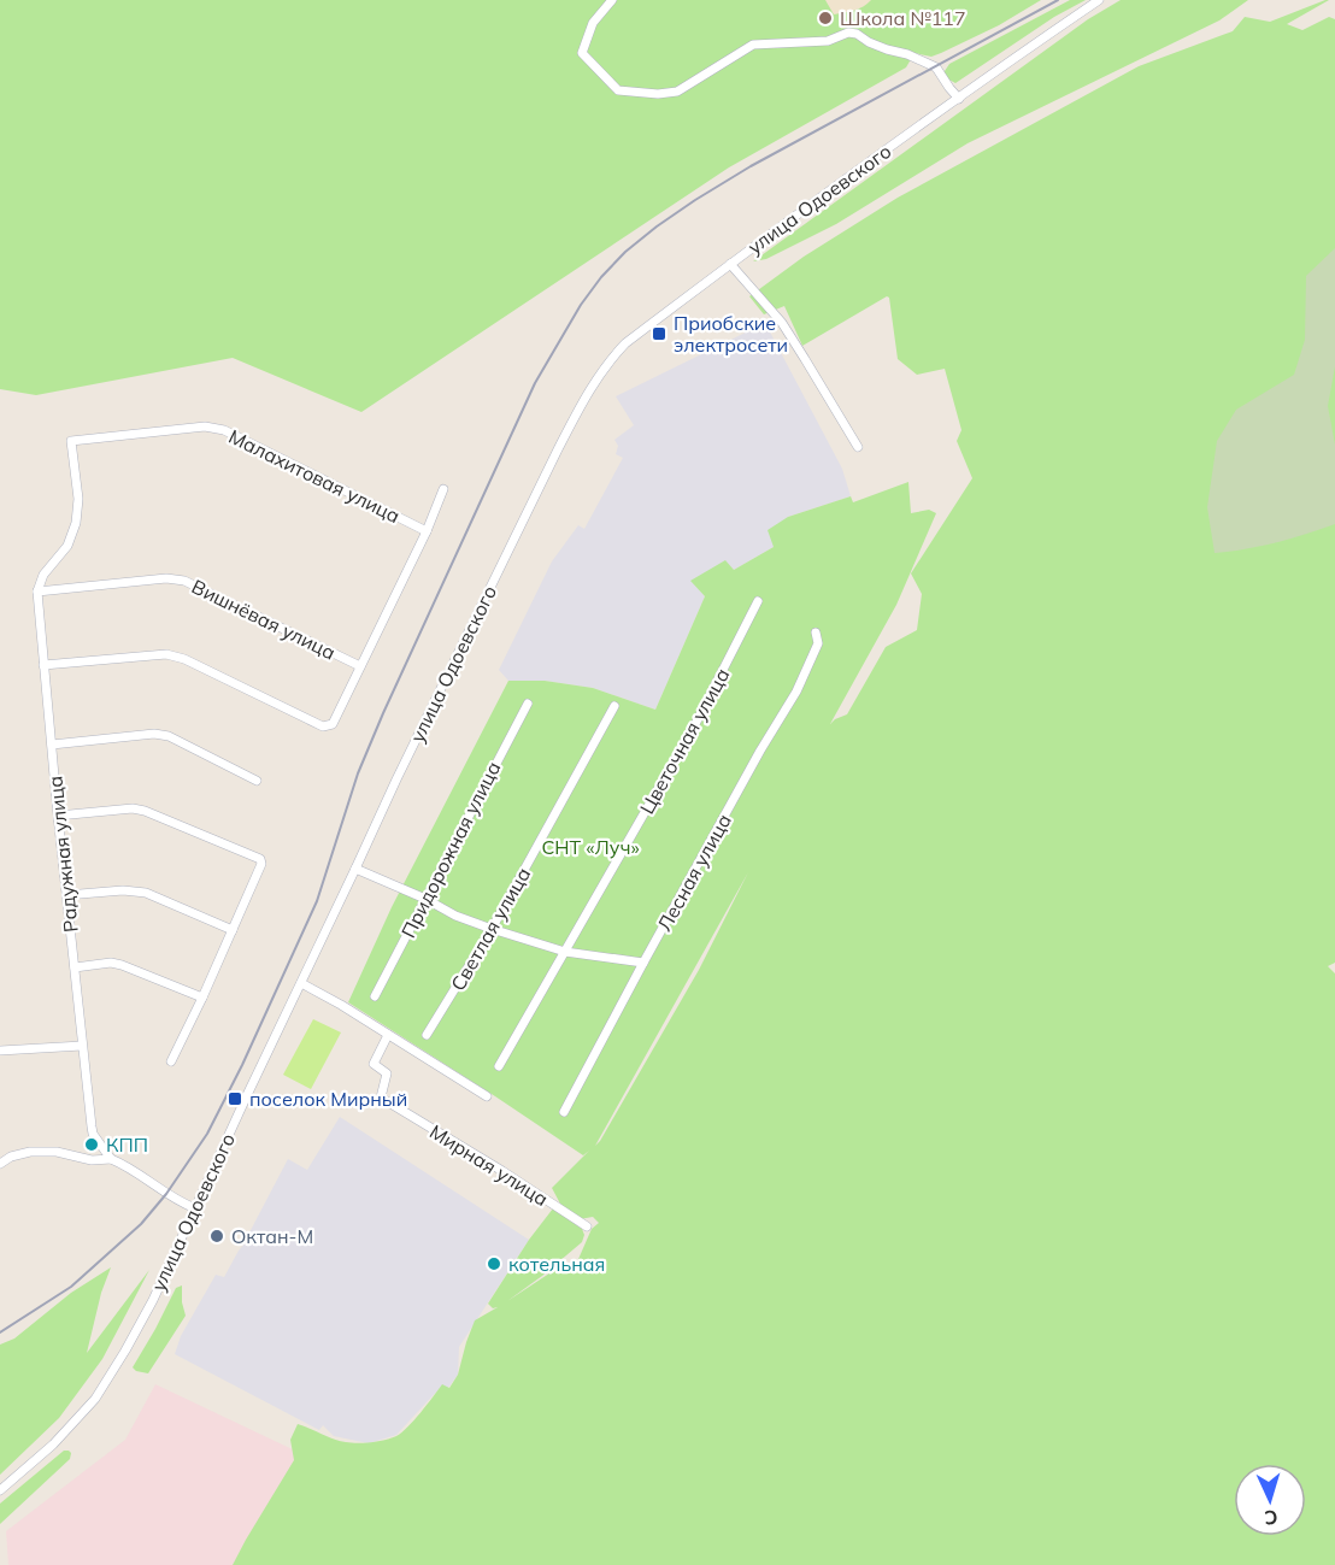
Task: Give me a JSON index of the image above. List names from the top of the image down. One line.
{"streets":{"street":["улица Одоевского","Малахитовая улица","Вишнёвая улица","Цветочная улица","Придорожная улица","Радужная улица","Лесная улица","Светлая улица","Мирная улица"]},"crossings":[["Малахитовая улица","Вишнёвая улица"],["Малахитовая улица","Радужная улица"],["Вишнёвая улица","Радужная улица"]],"parks":["СНТ «Луч»"],"places":{"other":["Школа №117","КПП","Октан-М","котельная"],"transit":["Приобские электросети","поселок Мирный"]},"north":"bottom"}
